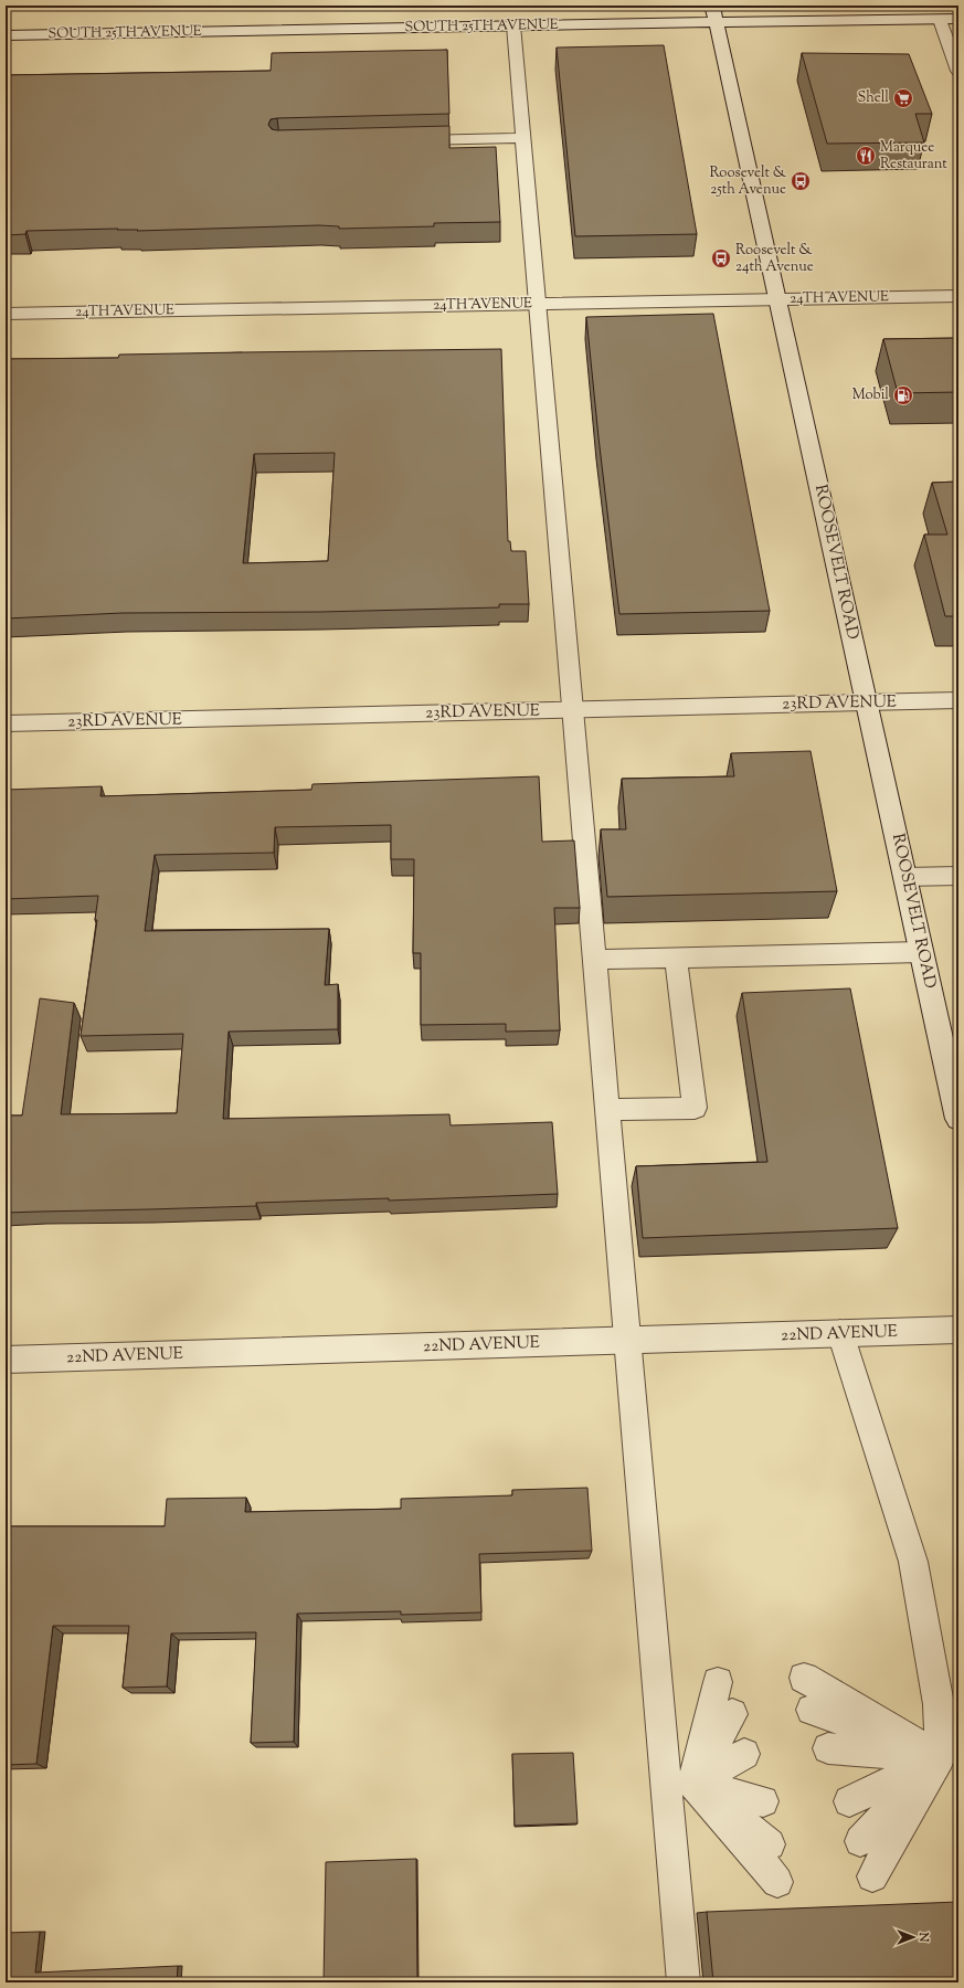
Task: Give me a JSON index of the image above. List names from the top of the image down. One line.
{"streets":{"main road":["SOUTH 25TH AVENUE","24TH AVENUE","ROOSEVELT ROAD","23RD AVENUE","22ND AVENUE"]},"crossings":[["SOUTH 25TH AVENUE","ROOSEVELT ROAD"],["24TH AVENUE","ROOSEVELT ROAD"],["ROOSEVELT ROAD","23RD AVENUE"]],"places":{"supermarket":["Shell"],"restaurant":["Marquee Restaurant"],"bus stop":["Roosevelt & 25th Avenue","Roosevelt & 24th Avenue"],"fuel station":["Mobil"]},"north":"right"}
